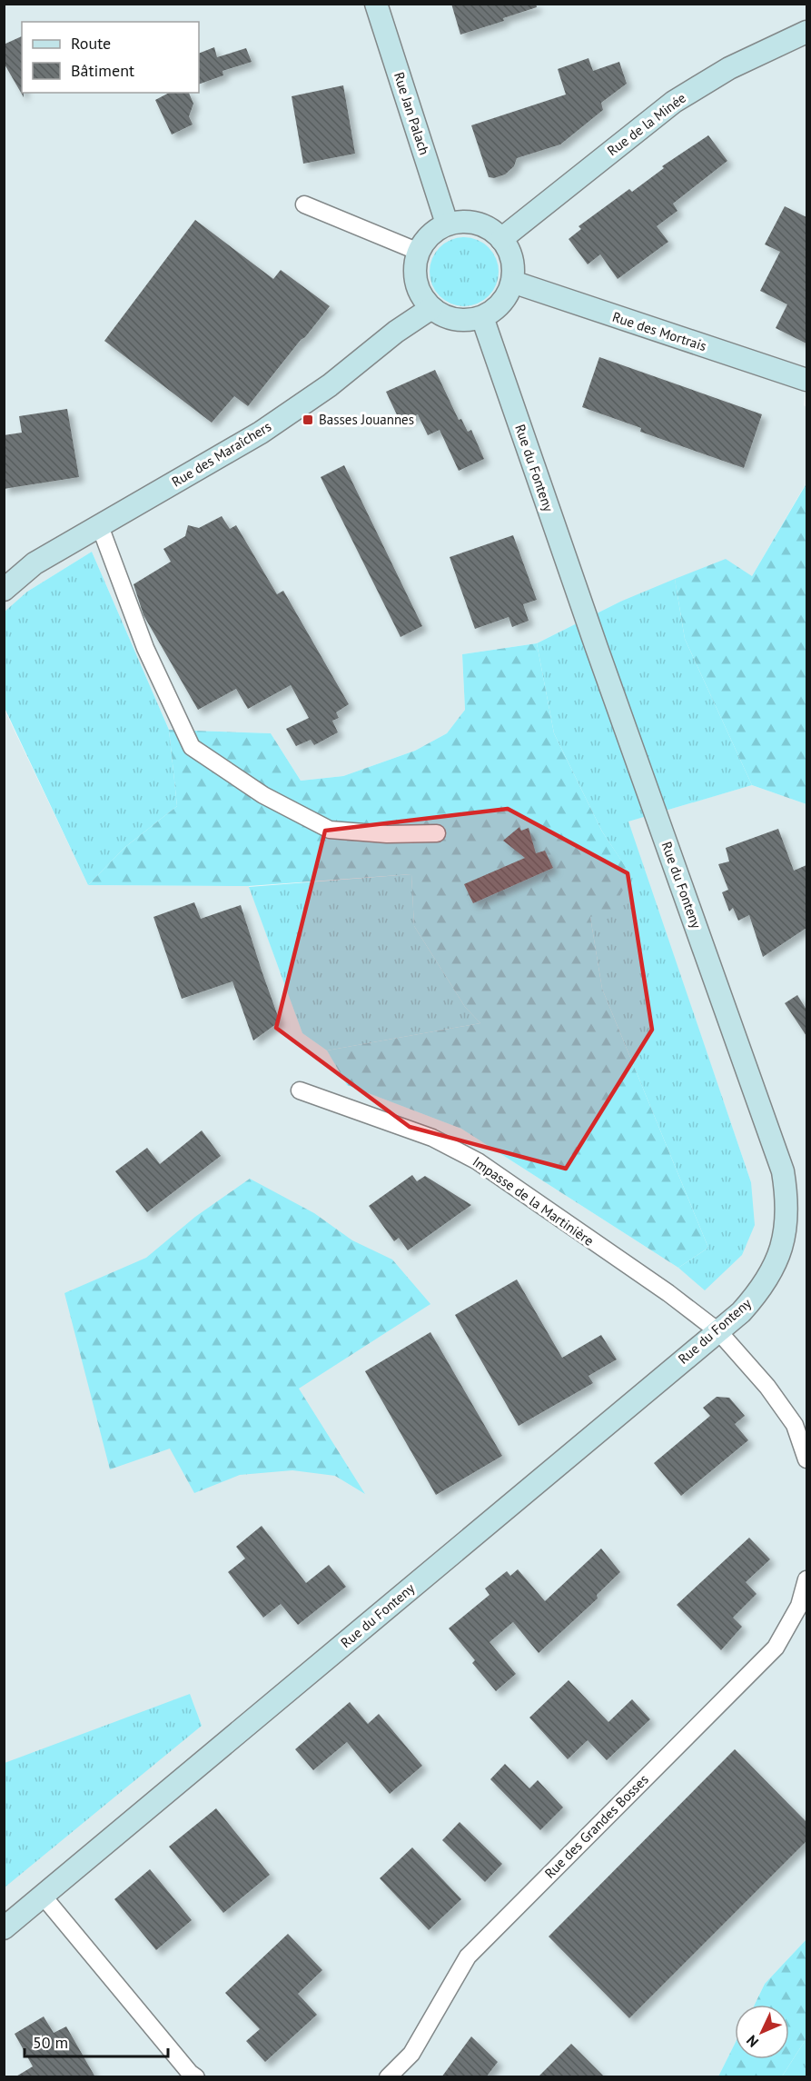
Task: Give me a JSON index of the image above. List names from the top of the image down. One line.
{"streets":{"street":["Rue Jan Palach","Rue de la Minée","Rue des Mortrais","Rue des Maraîchers","Rue du Fonteny","Impasse de la Martinière","Rue des Grandes Bosses"]},"crossings":[["Rue Jan Palach","Rue de la Minée"],["Rue Jan Palach","Rue des Mortrais"],["Rue Jan Palach","Rue des Maraîchers"],["Rue Jan Palach","Rue du Fonteny"],["Rue de la Minée","Rue des Mortrais"],["Rue de la Minée","Rue des Maraîchers"],["Rue de la Minée","Rue du Fonteny"],["Rue des Mortrais","Rue des Maraîchers"],["Rue des Mortrais","Rue du Fonteny"],["Rue des Maraîchers","Rue du Fonteny"],["Rue du Fonteny","Impasse de la Martinière"]],"places":{"transit":["Basses Jouannes"]},"legend":["Route","Bâtiment"],"scale_bar":"50 m","north":"bottom left"}
